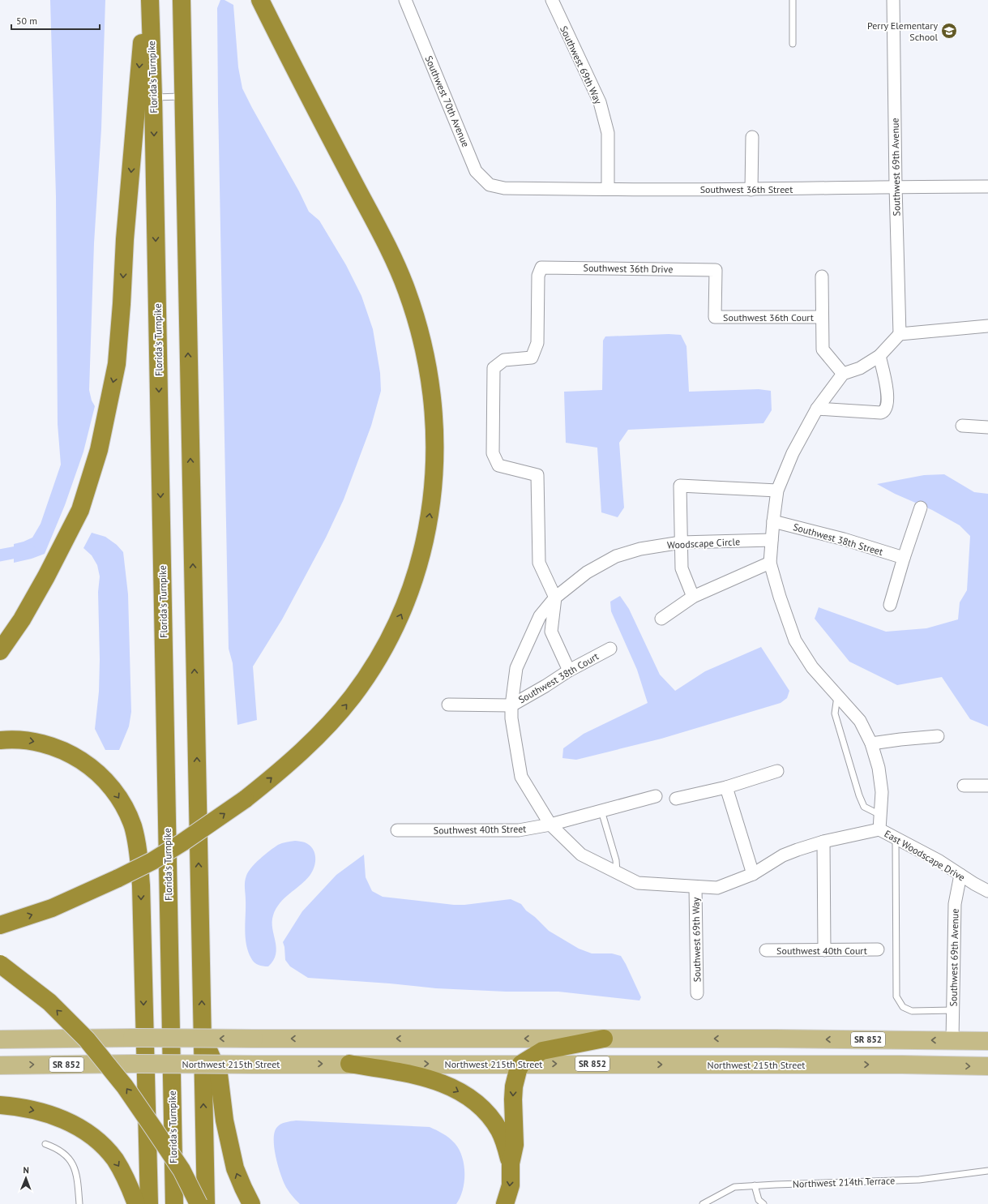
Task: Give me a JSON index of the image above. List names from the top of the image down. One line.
{"streets":{"highway":["Florida's Turnpike"],"main road":["SR 852","Northwest 215th Street"],"street":["Southwest 69th Way","Southwest 70th Avenue","Southwest 69th Avenue","Southwest 36th Street","Southwest 36th Drive","Southwest 36th Court","Southwest 38th Street","Woodscape Circle","Southwest 38th Court","Southwest 40th Street","East Woodscape Drive","Southwest 40th Court"],"lane":["Northwest 214th Terrace"]},"crossings":[["Southwest 69th Way","Southwest 36th Street"],["Southwest 69th Way","Woodscape Circle"],["Southwest 69th Way","East Woodscape Drive"],["Southwest 70th Avenue","Southwest 36th Street"],["Southwest 69th Avenue","Southwest 36th Street"],["Southwest 69th Avenue","East Woodscape Drive"],["Southwest 69th Avenue","SR 852"],["Southwest 36th Drive","Southwest 36th Court"],["Southwest 36th Drive","Woodscape Circle"],["Woodscape Circle","Southwest 38th Court"],["Woodscape Circle","Southwest 40th Street"],["Woodscape Circle","East Woodscape Drive"]],"places":{"school or university":["Perry Elementary School"]},"scale_bar":"50 m","north":"top"}
